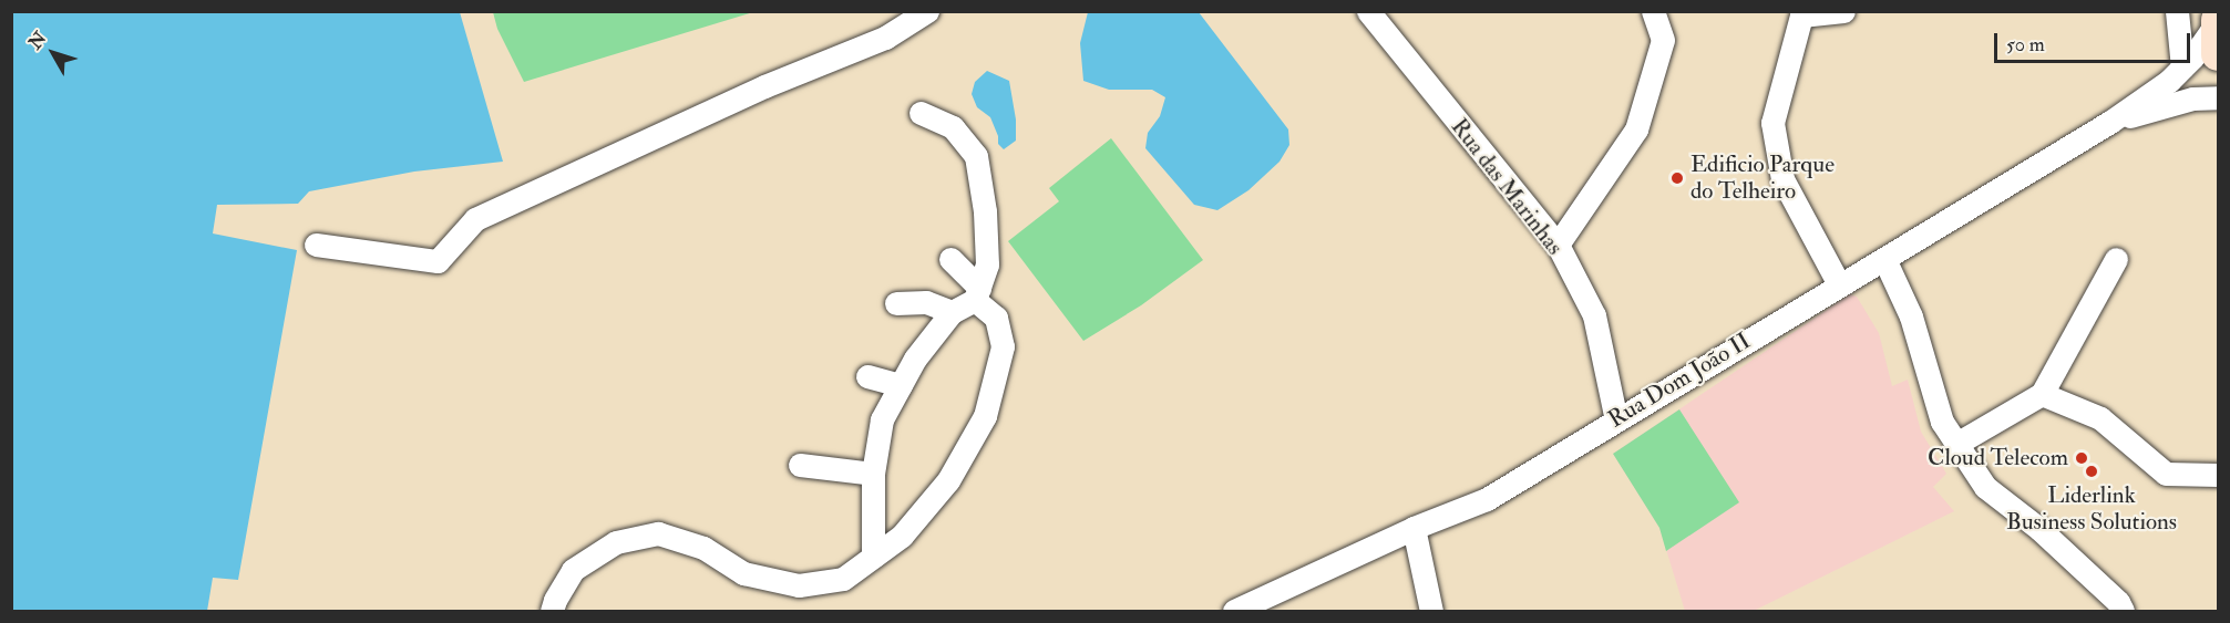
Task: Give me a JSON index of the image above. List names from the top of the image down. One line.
{"streets":{"street":["Rua das Marinhas","Rua Dom João II"]},"crossings":[["Rua das Marinhas","Rua Dom João II"]],"places":["Edificio Parque do Telheiro","Cloud Telecom","Liderlink Business Solutions"],"scale_bar":"50 m","north":"top left"}
